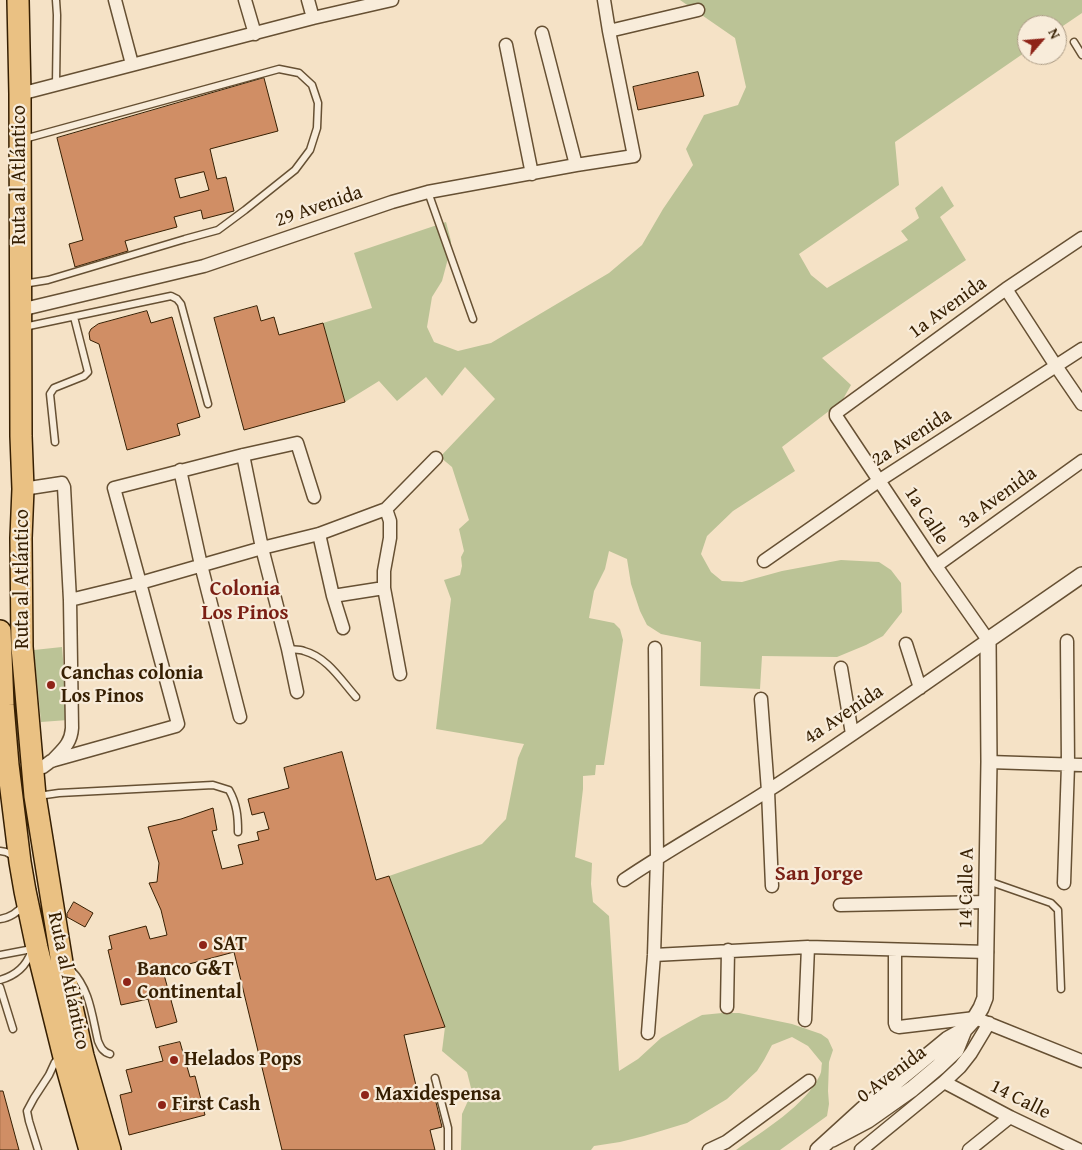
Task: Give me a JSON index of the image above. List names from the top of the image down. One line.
{"streets":{"highway":["Ruta al Atlántico"],"street":["29 Avenida","1a Avenida","2a Avenida","3a Avenida","1a Calle","4a Avenida","14 Calle A","0 Avenida","14 Calle"]},"crossings":[["Ruta al Atlántico","29 Avenida"],["1a Avenida","1a Calle"],["2a Avenida","1a Calle"],["3a Avenida","1a Calle"],["1a Calle","4a Avenida"],["1a Calle","14 Calle A"],["4a Avenida","14 Calle A"],["14 Calle A","0 Avenida"]],"districts":["Colonia Los Pinos","San Jorge"],"places":["Canchas colonia Los Pinos","SAT","Banco G&T Continental","Helados Pops","Maxidespensa","First Cash"],"north":"top right"}
